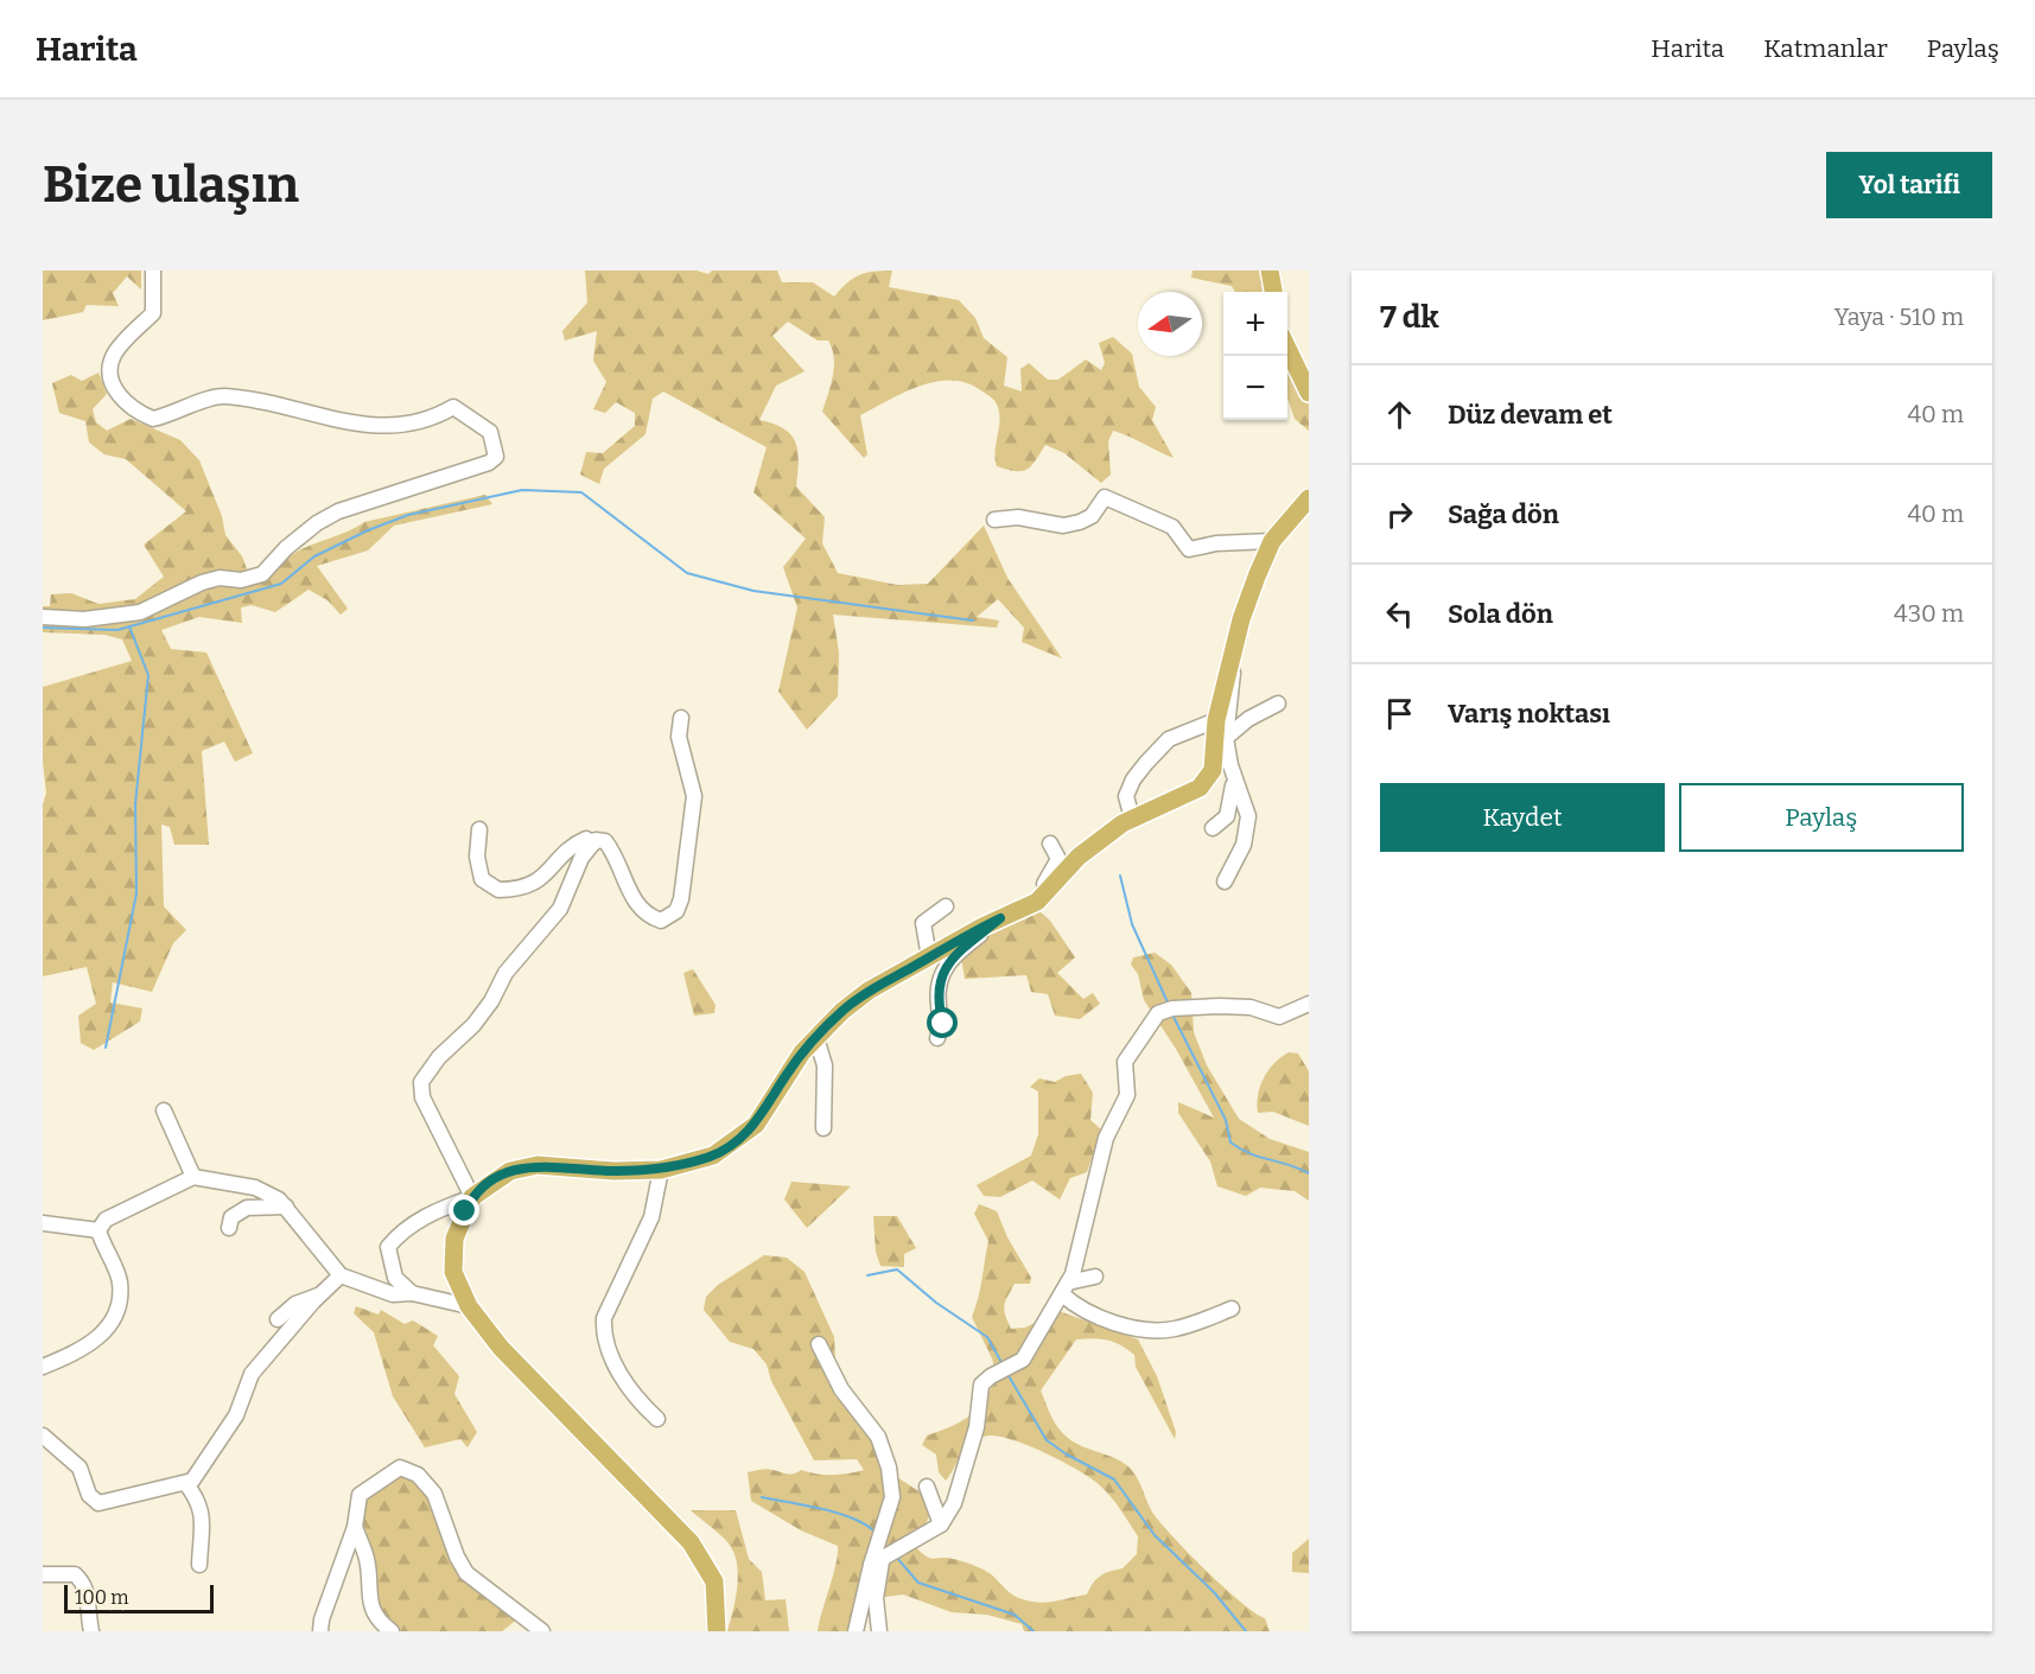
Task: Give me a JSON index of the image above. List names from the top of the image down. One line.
{"scale_bar":"100 m","north":"left","page":{"header":"Harita","nav":["Harita","Katmanlar","Paylaş"],"buttons":["Yol tarifi",["Kaydet","Paylaş"]],"title":"Bize ulaşın","heading":["7 dk","Yaya · 510 m"],"map_buttons":["+","−"],"list":[["Düz devam et","40 m"],["Sağa dön","40 m"],["Sola dön","430 m"],"Varış noktası"],"scale":"100 m"}}
